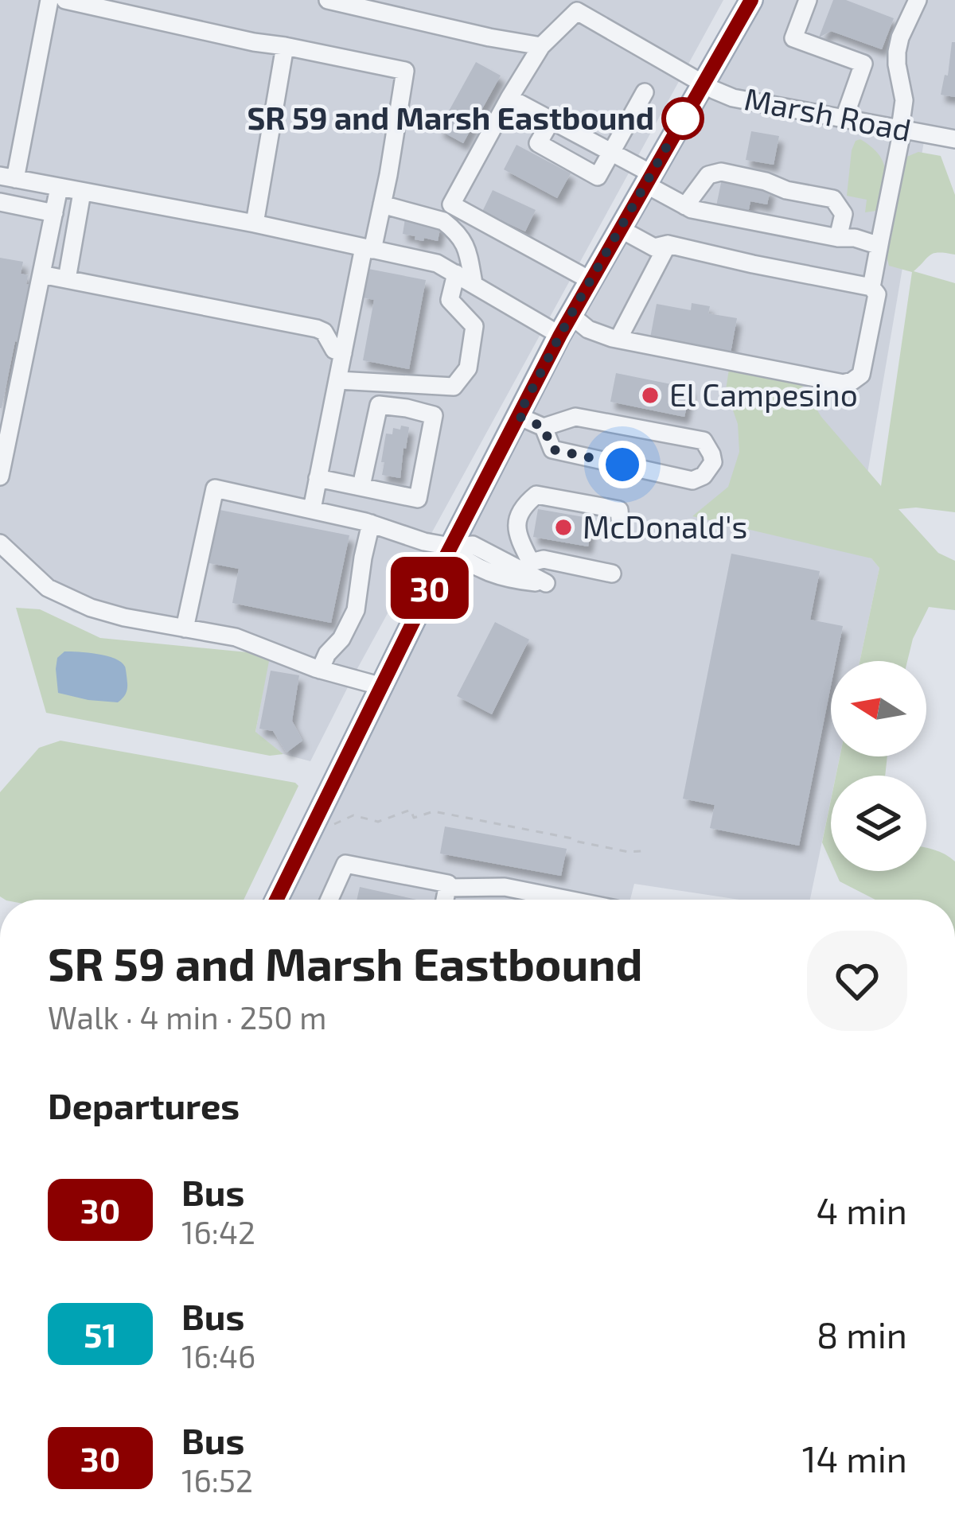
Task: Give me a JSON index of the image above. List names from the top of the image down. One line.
{"streets":{"street":["Marsh Road"]},"places":["SR 59 and Marsh Eastbound","El Campesino","McDonald's"],"lines":["bus line 30"],"north":"left","page":{"on_map":"30","heading":[["SR 59 and Marsh Eastbound","Walk · 4 min · 250 m"],"Departures"],"list":[{"mark":"30","name":"Bus","note":"16:42","value":"4 min"},{"mark":"51","name":"Bus","note":"16:46","value":"8 min"},{"mark":"30","name":"Bus","note":"16:52","value":"14 min"}]}}
